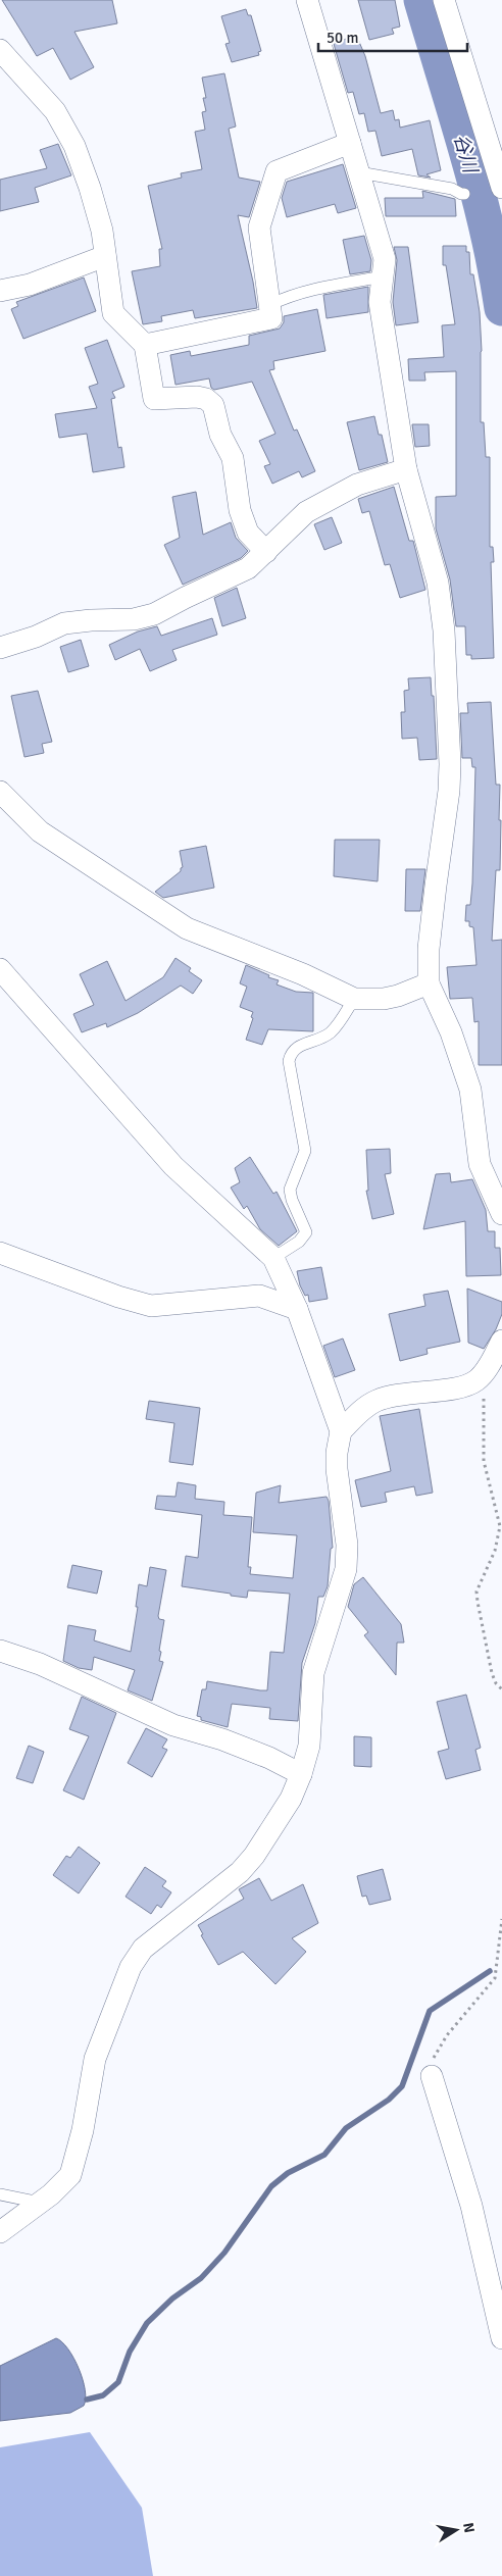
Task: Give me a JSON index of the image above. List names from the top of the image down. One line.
{"water":["谷川"],"scale_bar":"50 m","north":"right"}
